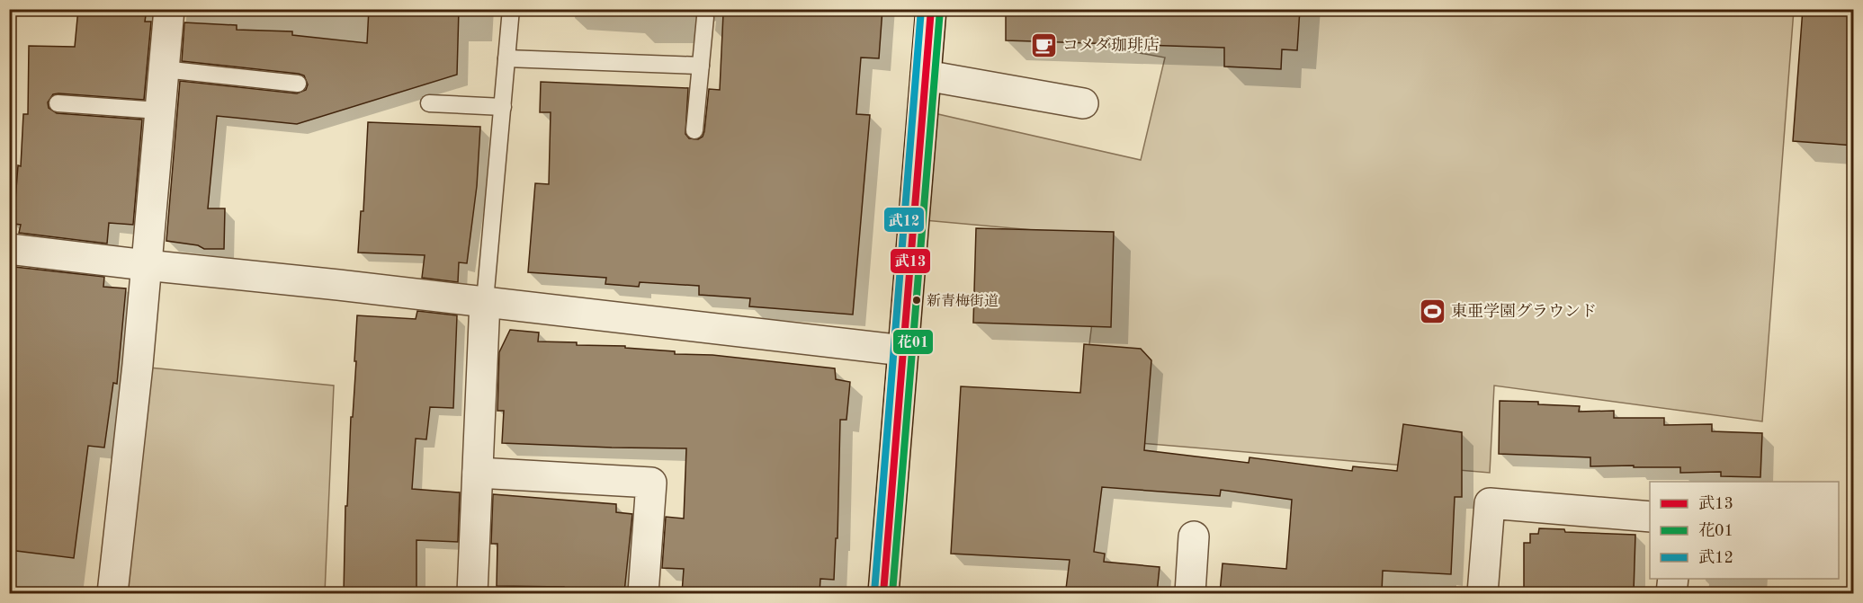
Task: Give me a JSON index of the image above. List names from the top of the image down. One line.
{"places":{"cafe":["コメダ珈琲店"],"other":["新青梅街道"],"sports":["東亜学園グラウンド"]},"lines":["transit line 武13","transit line 武12","transit line 花01"],"legend":["武13","花01","武12"]}
